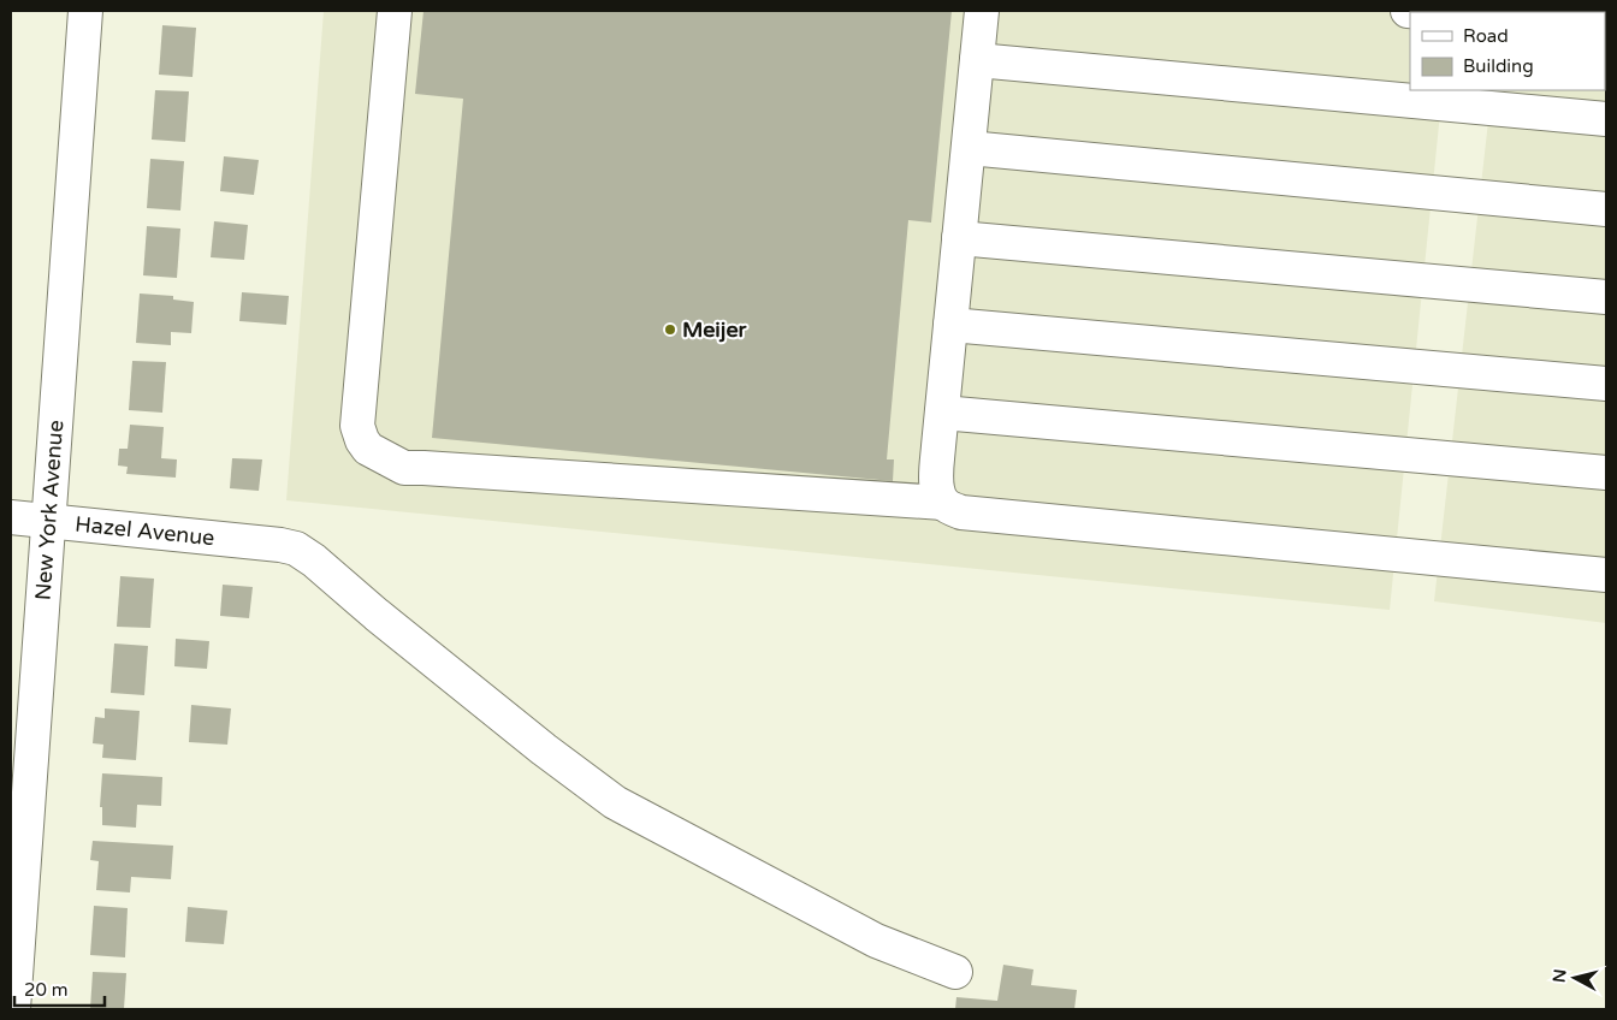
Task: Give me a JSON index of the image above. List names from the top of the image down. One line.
{"streets":{"street":["New York Avenue","Hazel Avenue"]},"crossings":[["New York Avenue","Hazel Avenue"]],"places":["Meijer"],"legend":["Road","Building"],"scale_bar":"20 m","north":"left"}
